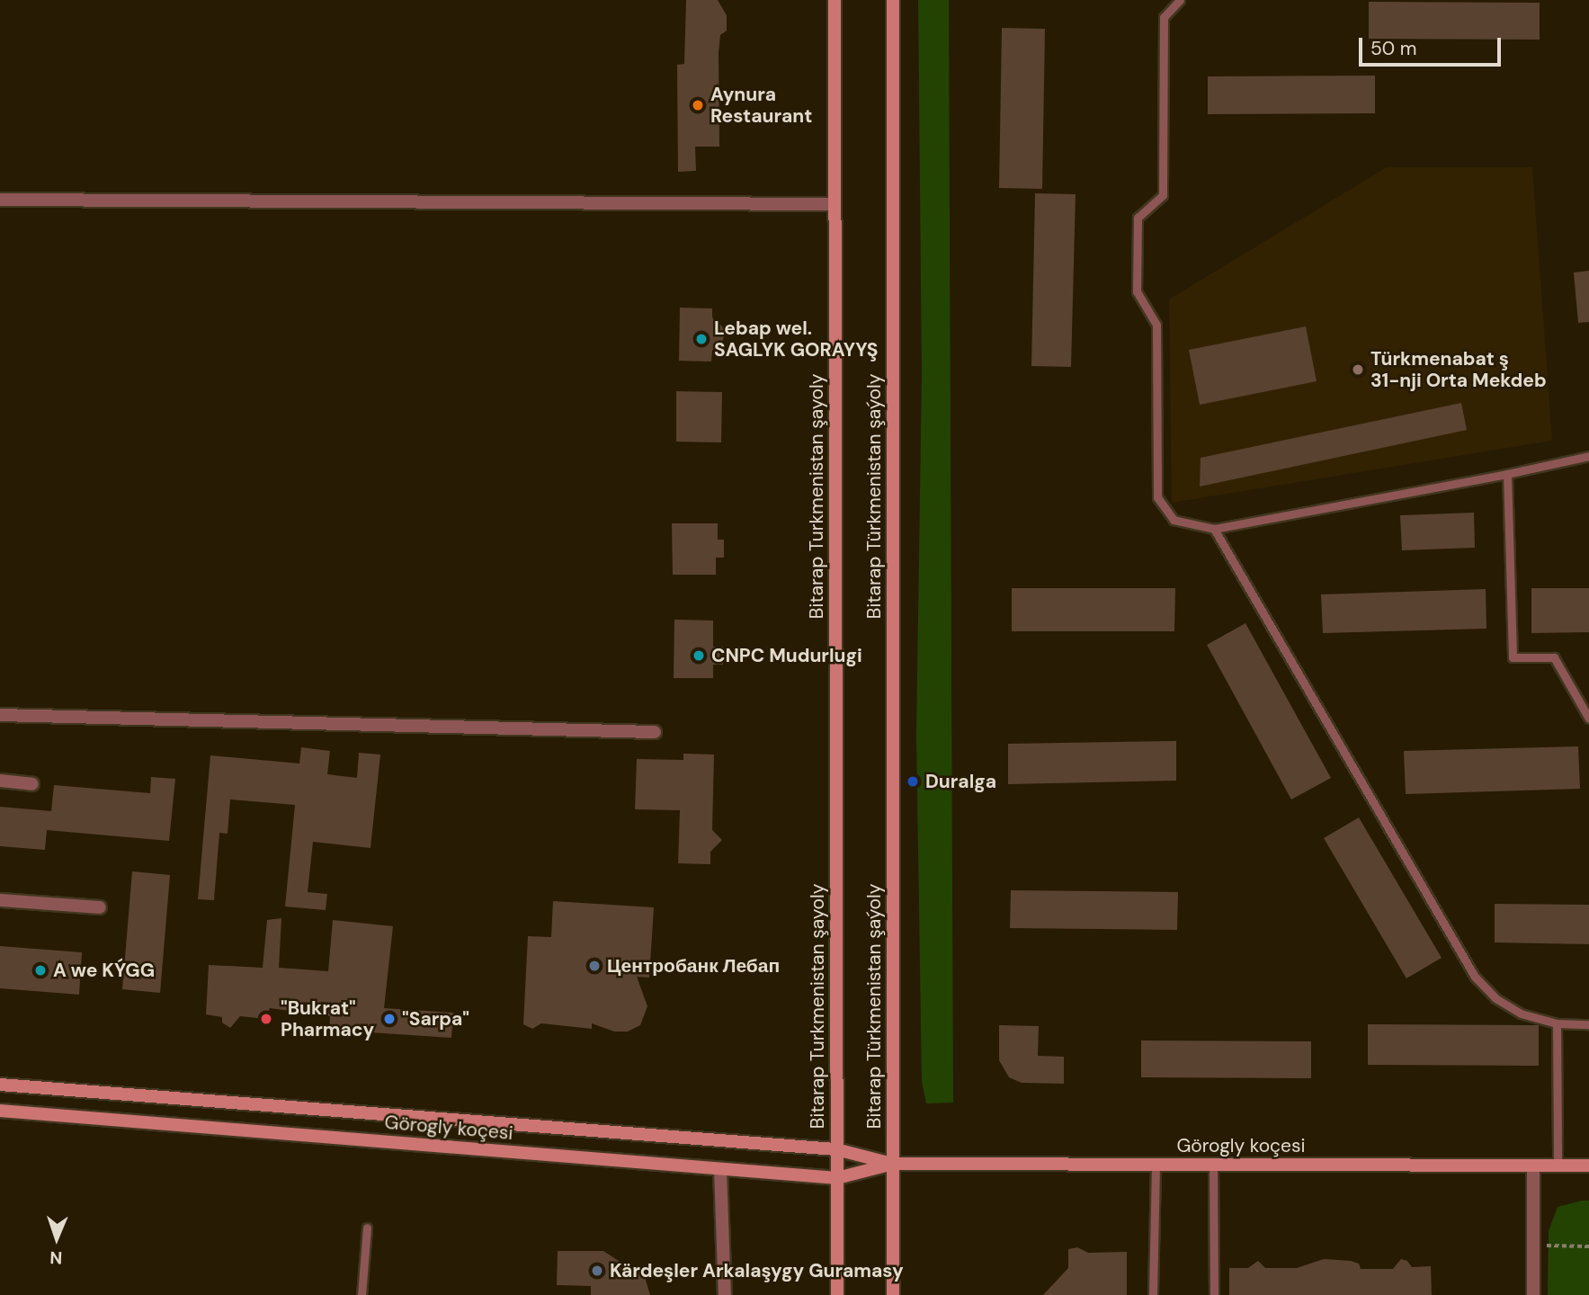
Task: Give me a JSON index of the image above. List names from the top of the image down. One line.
{"streets":{"main road":["Bitarap Turkmenistan şayoly","Bitarap Türkmenistan şaýoly","Görogly koçesi"]},"crossings":[["Bitarap Turkmenistan şayoly","Görogly koçesi"],["Bitarap Türkmenistan şaýoly","Görogly koçesi"]],"places":["Aynura Restaurant","Lebap wel. SAGLYK GORAYYŞ","Türkmenabat ş 31-nji Orta Mekdeb","CNPC Mudurlugi","Duralga","Центробанк Лебап","A we KÝGG","\"Bukrat\" Pharmacy","\"Sarpa\"","Kärdeşler Arkalaşygy Guramasy"],"scale_bar":"50 m","north":"bottom"}
